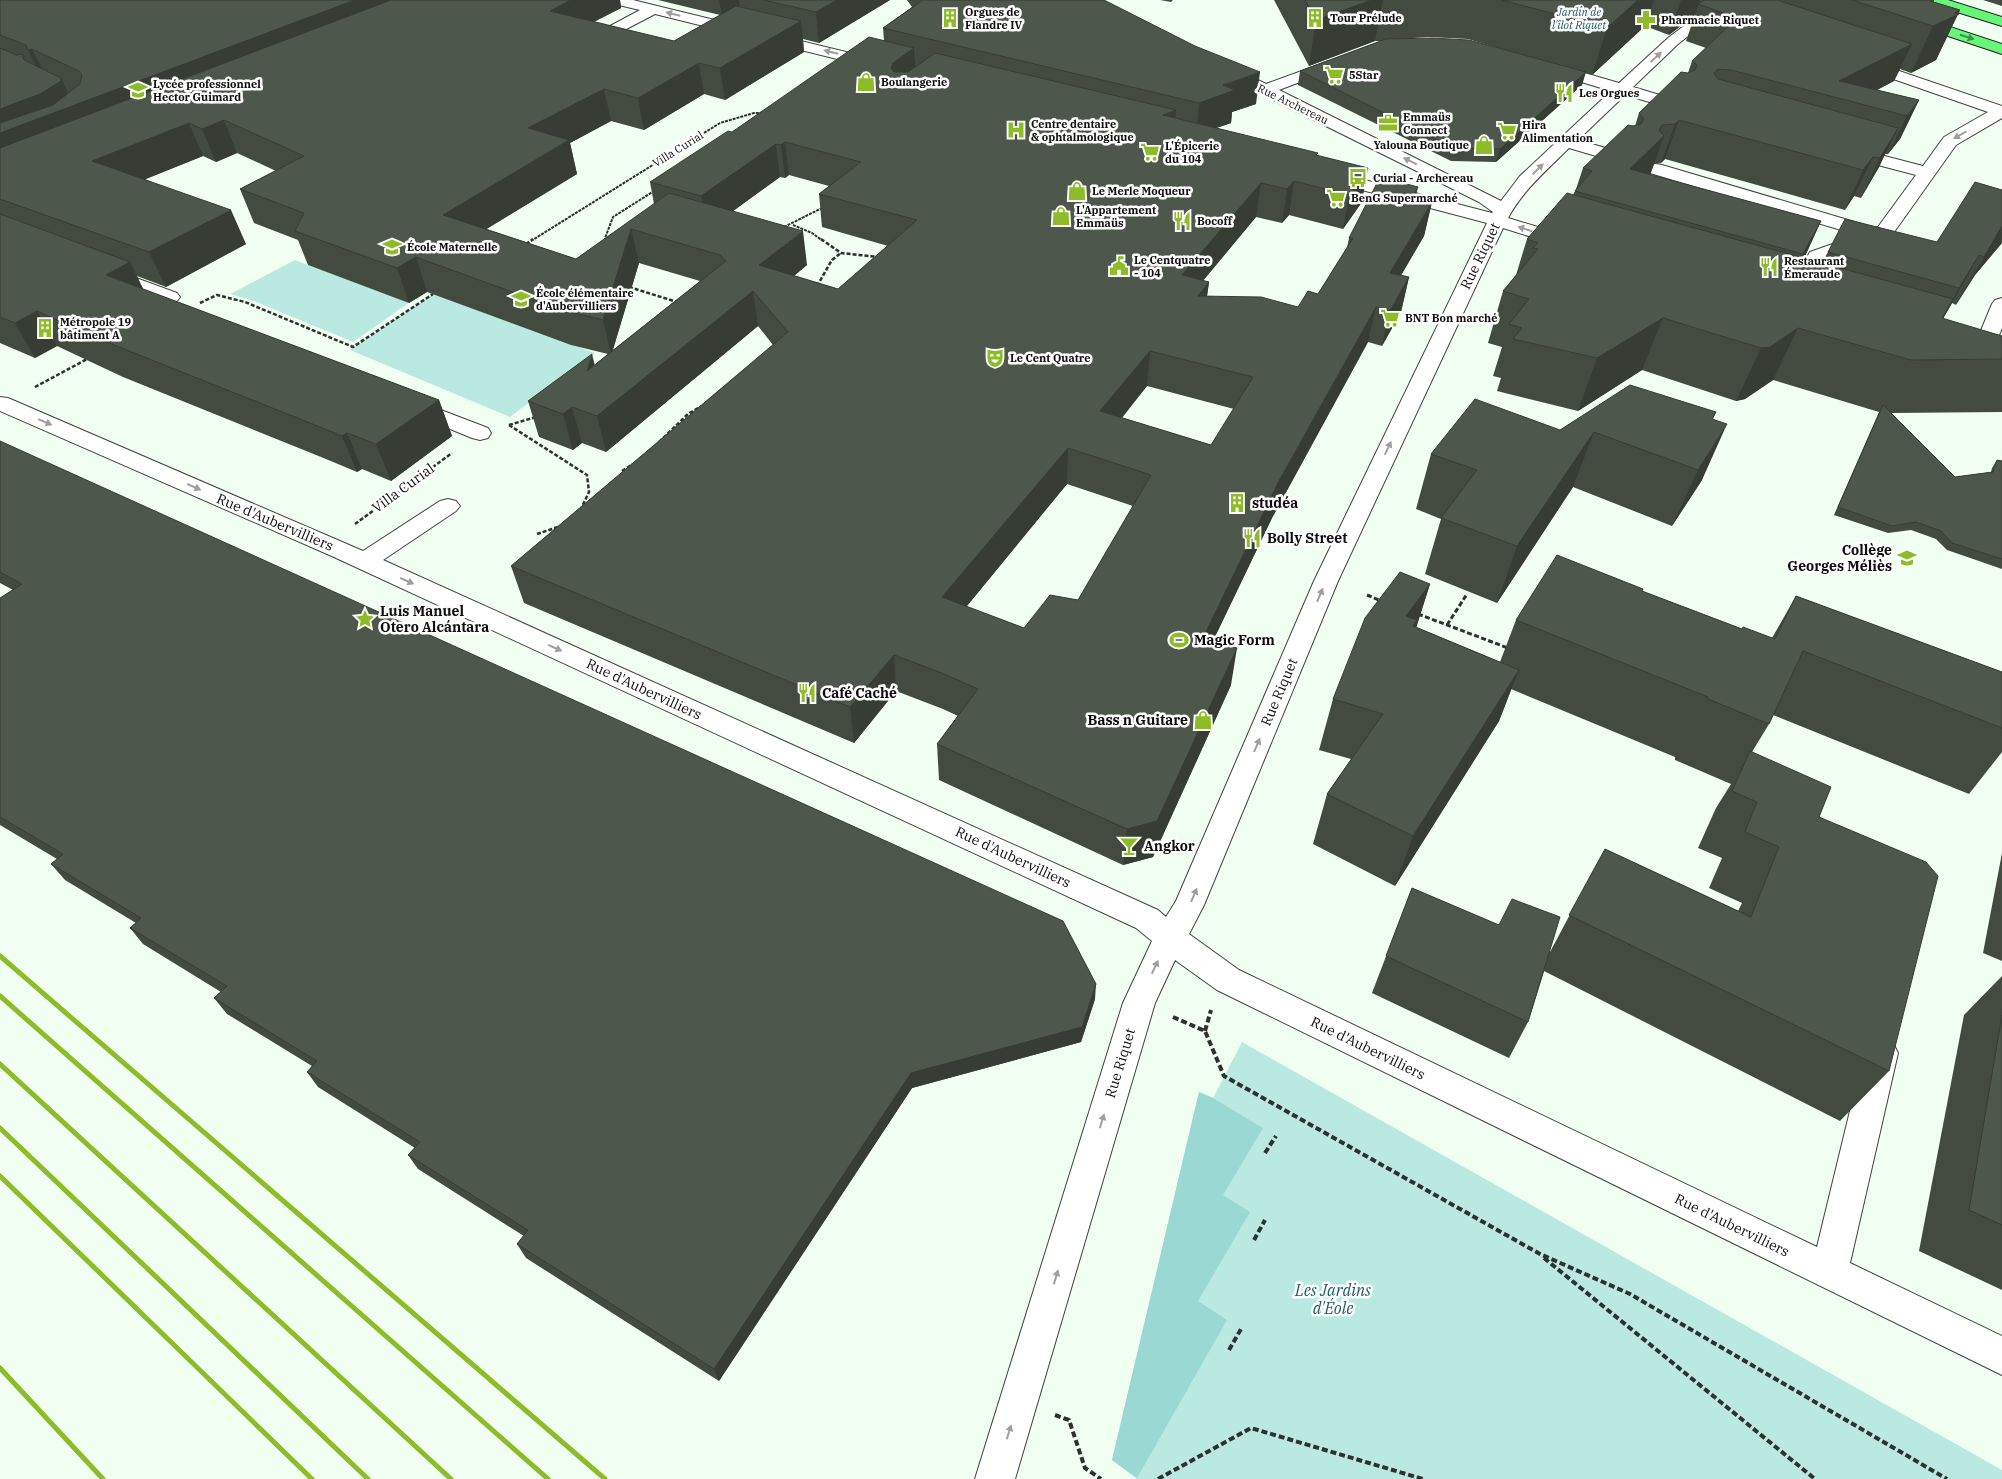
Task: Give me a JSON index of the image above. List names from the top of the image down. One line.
{"streets":{"street":["Rue Archereau","Rue Riquet","Rue d'Aubervilliers"],"path":["Villa Curial"]},"crossings":[["Rue Archereau","Rue Riquet"],["Villa Curial","Rue d'Aubervilliers"],["Rue Riquet","Rue d'Aubervilliers"]],"one_way":["Rue Riquet","Rue d'Aubervilliers"],"parks":["Jardin de l'îlot Riquet","Les Jardins d'Éole"],"places":{"building":["Orgues de Flandre IV","Tour Prélude","Métropole 19 bâtiment A","studéa"],"pharmacy":["Pharmacie Riquet"],"supermarket":["5Star","Hira Alimentation","L'Épicerie du 104","BenG Supermarché","BNT Bon marché"],"shop":["Boulangerie","Yalouna Boutique","Le Merle Moqueur","L'Appartement Emmaüs","Bass n Guitare"],"school or university":["Lycée professionnel Hector Guimard","École Maternelle","École élémentaire d'Aubervilliers","Collège Georges Méliès"],"restaurant":["Les Orgues","Bocoff","Restaurant Émeraude","Bolly Street","Café Caché"],"office":["Emmaüs Connect"],"hospital":["Centre dentaire & ophtalmologique"],"bus stop":["Curial - Archereau"],"public building":["Le Centquatre - 104"],"theatre":["Le Cent Quatre"],"place":["Luis Manuel Otero Alcántara"],"sports":["Magic Form"],"bar":["Angkor"]}}
